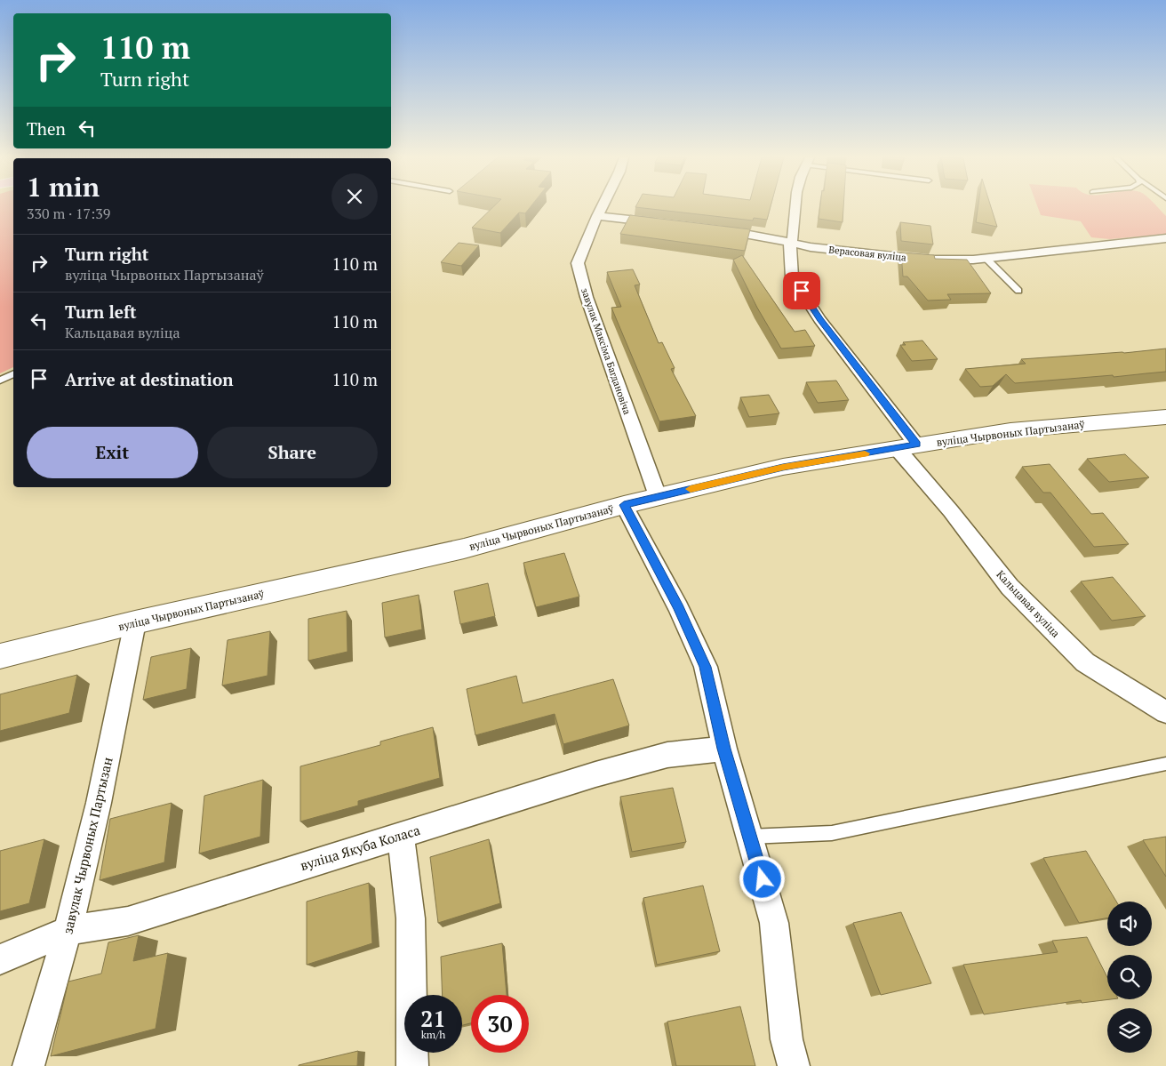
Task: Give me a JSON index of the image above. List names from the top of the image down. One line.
{"streets":{"street":["Верасовая вуліца","завулак Максіма Багдановіча","вуліца Чырвоных Партызанаў","Кальцавая вуліца","завулак Чырвоных Партызан","вуліца Якуба Коласа"]},"crossings":[["Верасовая вуліца","Кальцавая вуліца"],["завулак Максіма Багдановіча","вуліца Чырвоных Партызанаў"],["вуліца Чырвоных Партызанаў","Кальцавая вуліца"],["вуліца Чырвоных Партызанаў","завулак Чырвоных Партызан"],["завулак Чырвоных Партызан","вуліца Якуба Коласа"]],"page":{"turn":["110 m","Turn right"],"then":"Then","heading":["1 min","330 m · 17:39"],"list":[{"name":"Turn right","note":"вуліца Чырвоных Партызанаў","value":"110 m"},{"name":"Turn left","note":"Кальцавая вуліца","value":"110 m"},{"name":"Arrive at destination","value":"110 m"}],"buttons":["Exit","Share"],"speed":"21 km/h","limit":"30"}}
